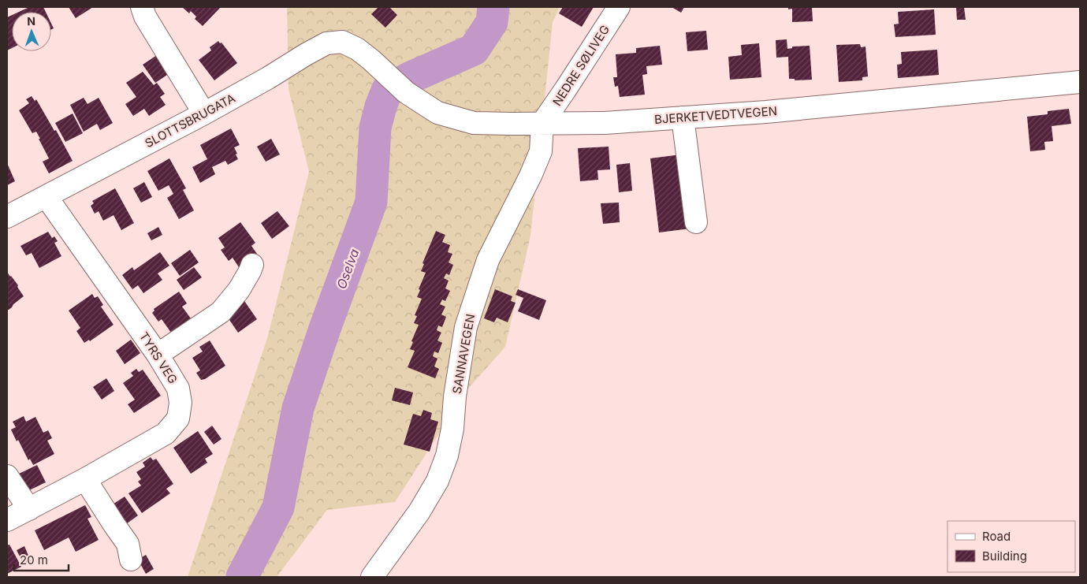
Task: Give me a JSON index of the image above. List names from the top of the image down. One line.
{"streets":{"street":["NEDRE SØLIVEG","BJERKETVEDTVEGEN","SLOTTSBRUGATA","SANNAVEGEN","TYRS VEG"]},"crossings":[["NEDRE SØLIVEG","BJERKETVEDTVEGEN"],["NEDRE SØLIVEG","SANNAVEGEN"],["BJERKETVEDTVEGEN","SLOTTSBRUGATA"],["BJERKETVEDTVEGEN","SANNAVEGEN"],["SLOTTSBRUGATA","TYRS VEG"]],"water":["Oselva"],"legend":["Road","Building"],"scale_bar":"20 m","north":"top"}
